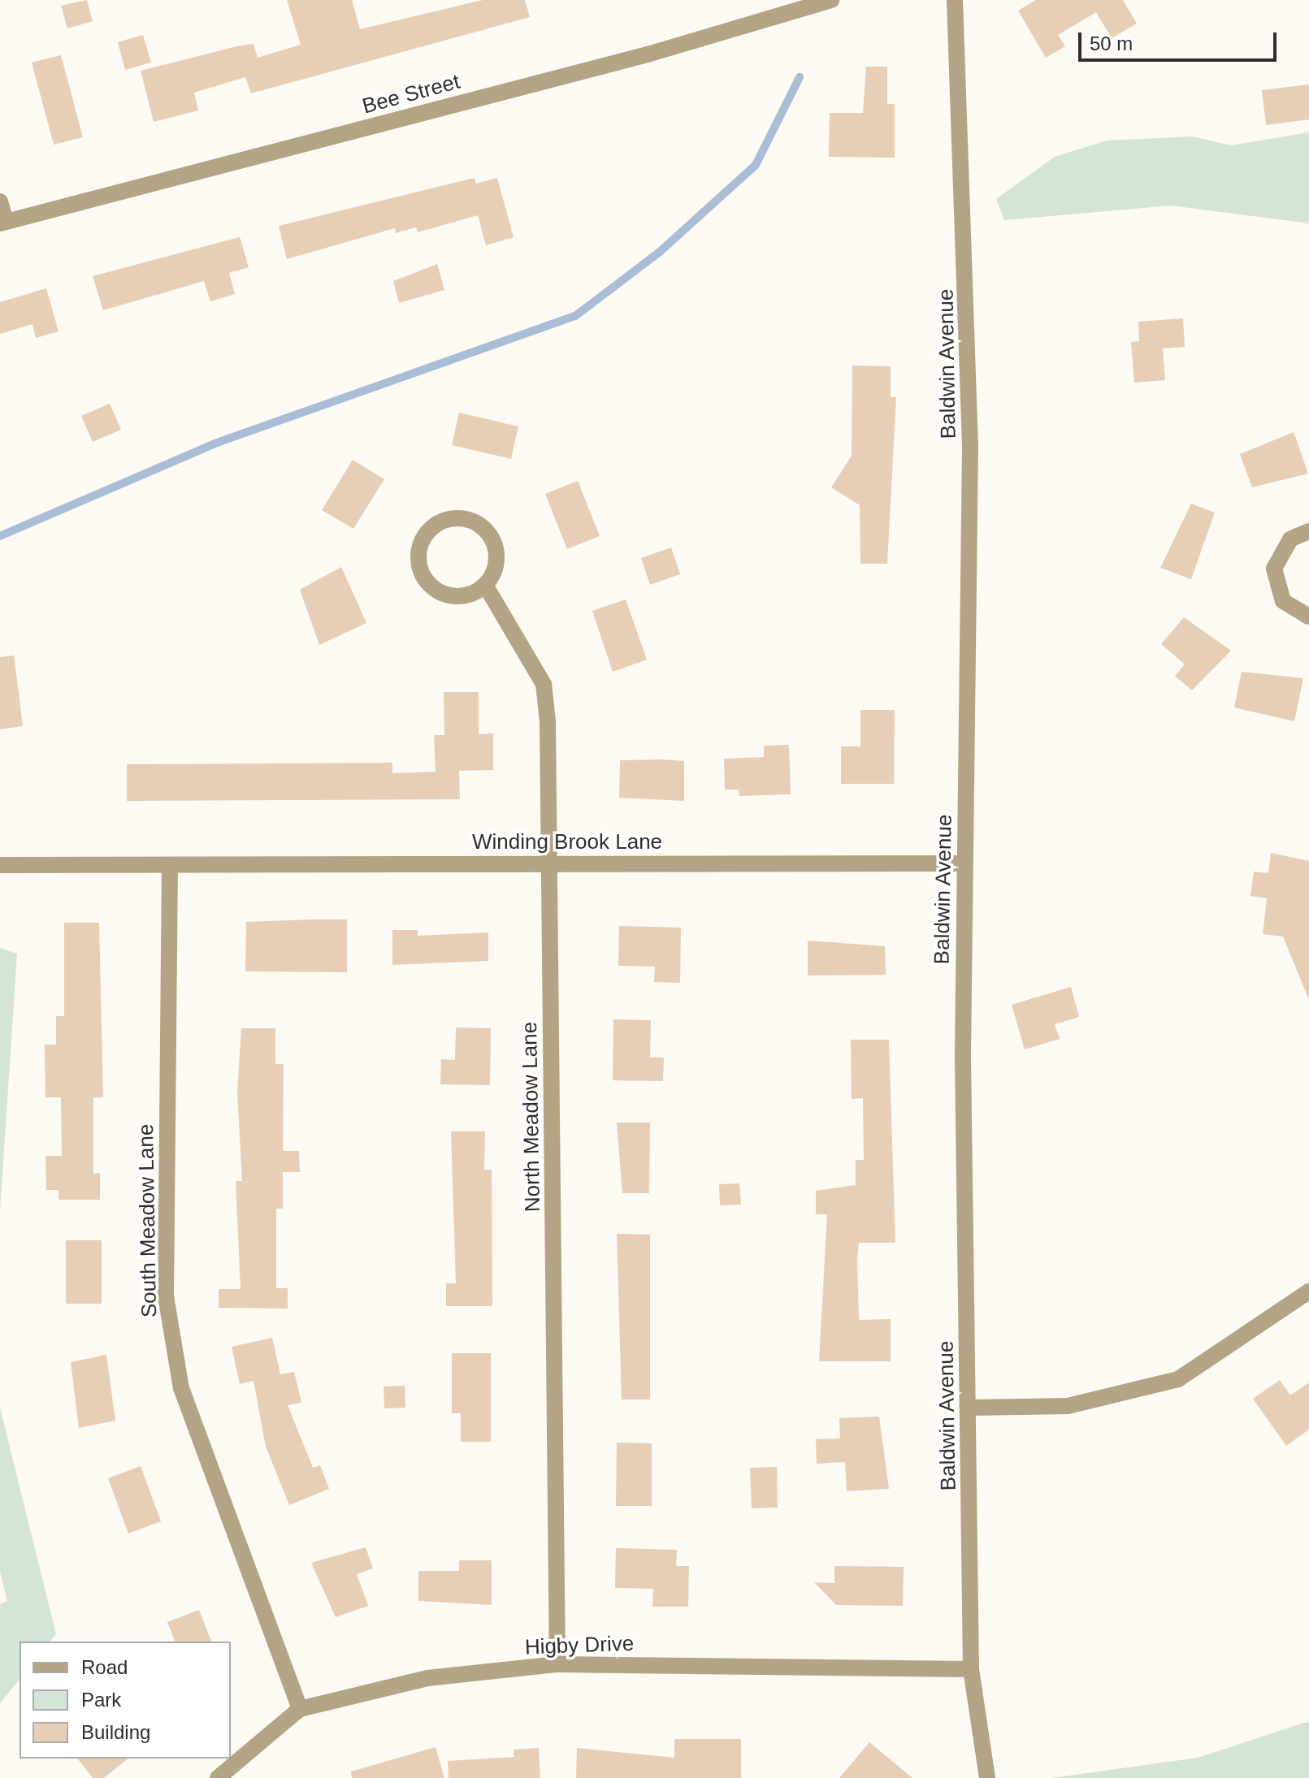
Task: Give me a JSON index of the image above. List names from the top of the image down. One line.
{"streets":{"street":["Bee Street","Baldwin Avenue","Winding Brook Lane","North Meadow Lane","South Meadow Lane","Higby Drive"]},"crossings":[["Baldwin Avenue","Winding Brook Lane"],["Baldwin Avenue","Higby Drive"],["Winding Brook Lane","North Meadow Lane"],["Winding Brook Lane","South Meadow Lane"],["North Meadow Lane","Higby Drive"],["South Meadow Lane","Higby Drive"]],"legend":["Road","Park","Building"],"scale_bar":"50 m"}
